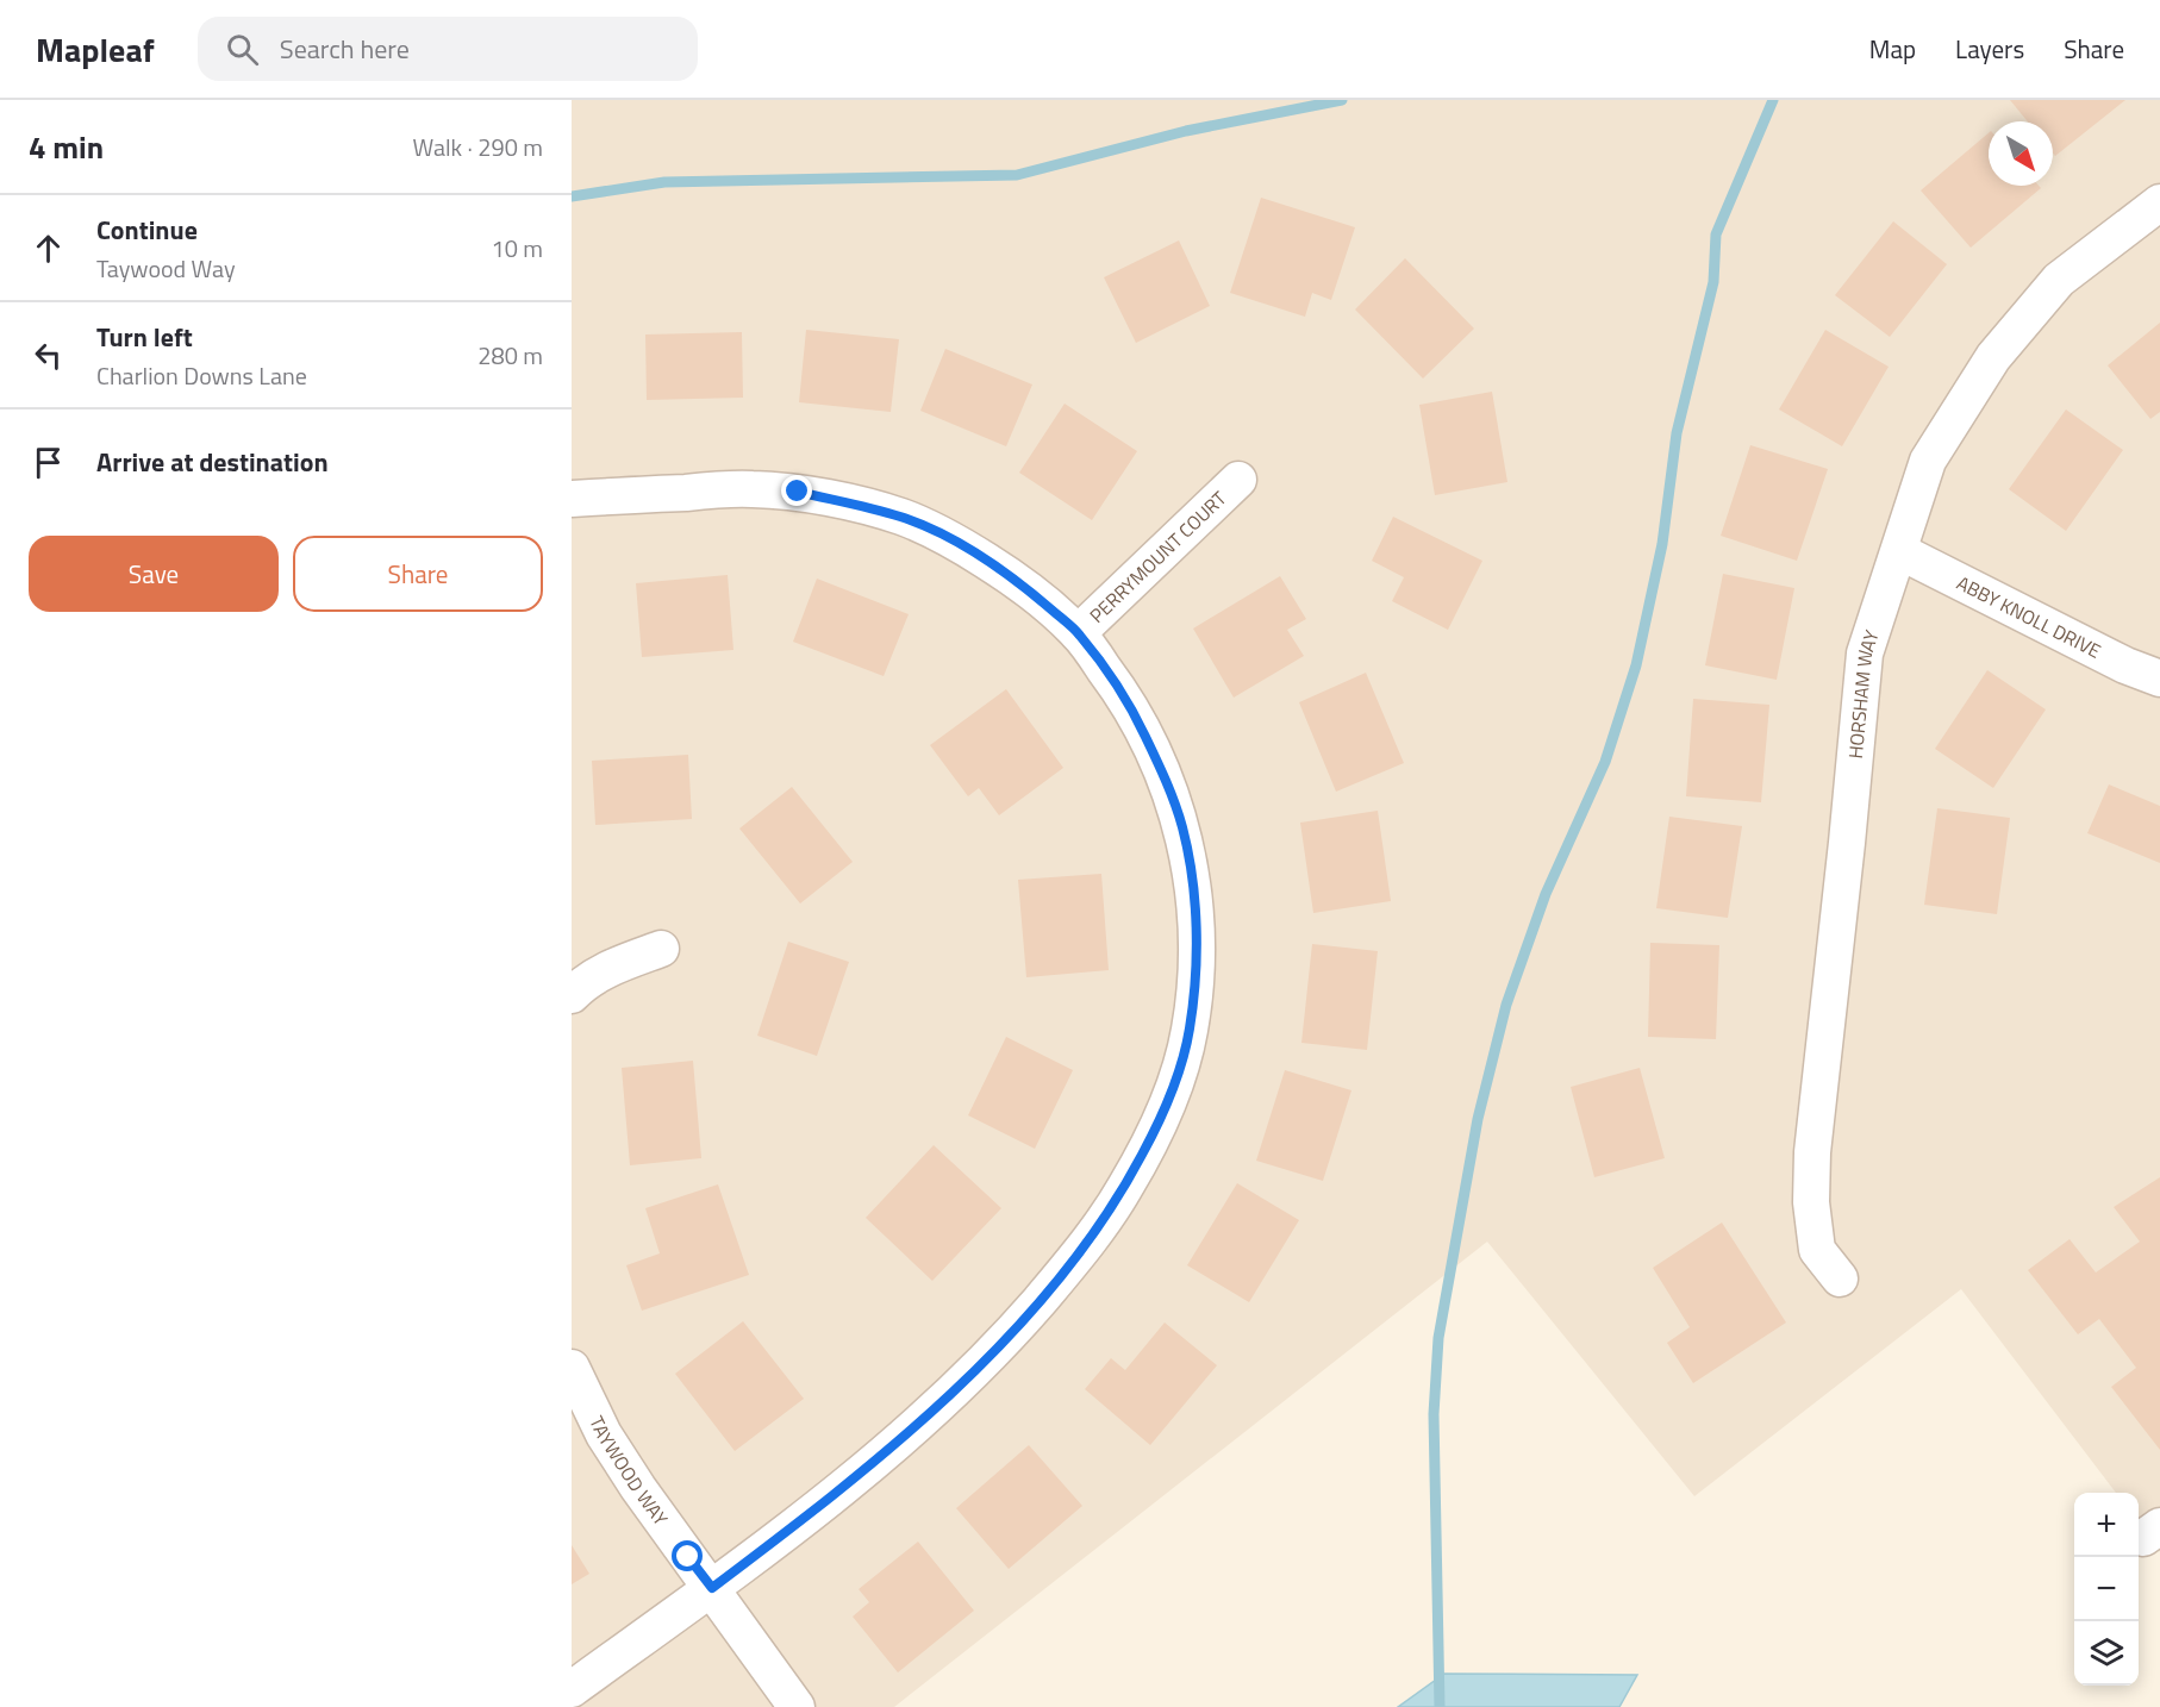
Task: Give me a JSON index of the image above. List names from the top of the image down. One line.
{"streets":{"street":["PERRYMOUNT COURT","ABBY KNOLL DRIVE","HORSHAM WAY","TAYWOOD WAY"]},"crossings":[["ABBY KNOLL DRIVE","HORSHAM WAY"]],"north":"bottom right","page":{"header":"Mapleaf","search":"Search here","nav":["Map","Layers","Share"],"heading":["4 min","Walk · 290 m"],"list":[["Continue","Taywood Way","10 m"],["Turn left","Charlion Downs Lane","280 m"],"Arrive at destination"],"buttons":["Save","Share"],"map_buttons":["+","−"]}}
